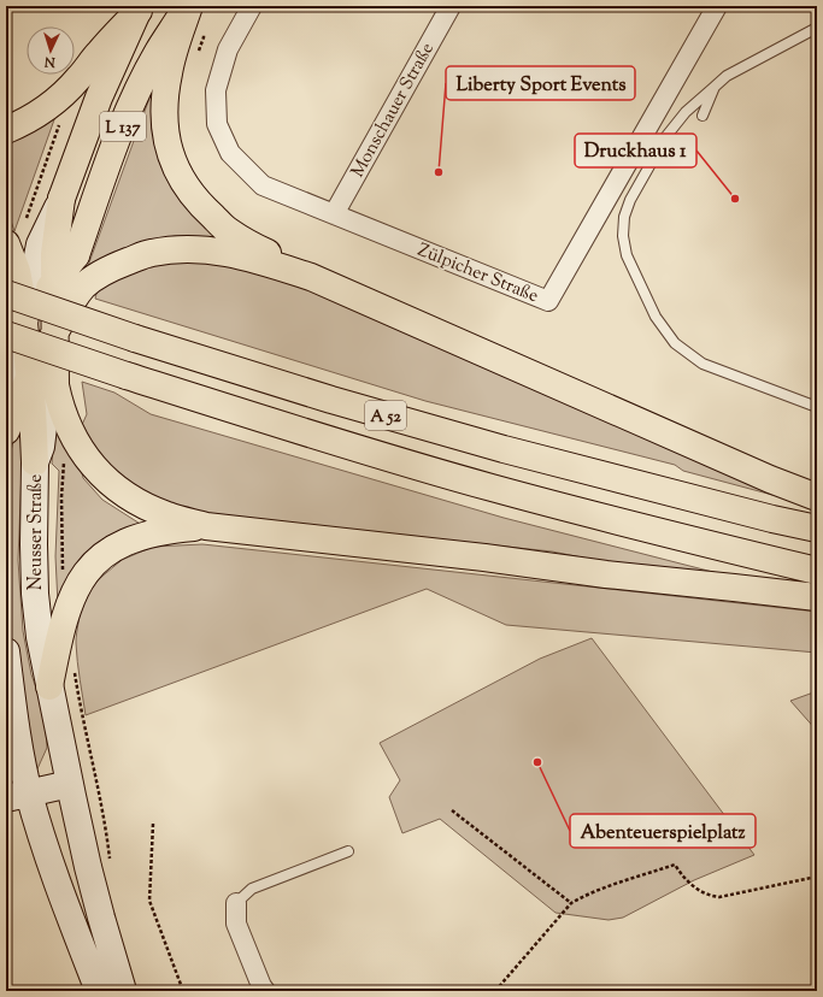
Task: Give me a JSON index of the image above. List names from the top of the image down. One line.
{"streets":{"main road":["L 137","A 52","Neusser Straße"],"street":["Monschauer Straße","Zülpicher Straße"]},"crossings":[["Monschauer Straße","Zülpicher Straße"],["L 137","A 52"]],"places":["Liberty Sport Events","Druckhaus 1","Abenteuerspielplatz"],"north":"bottom"}
